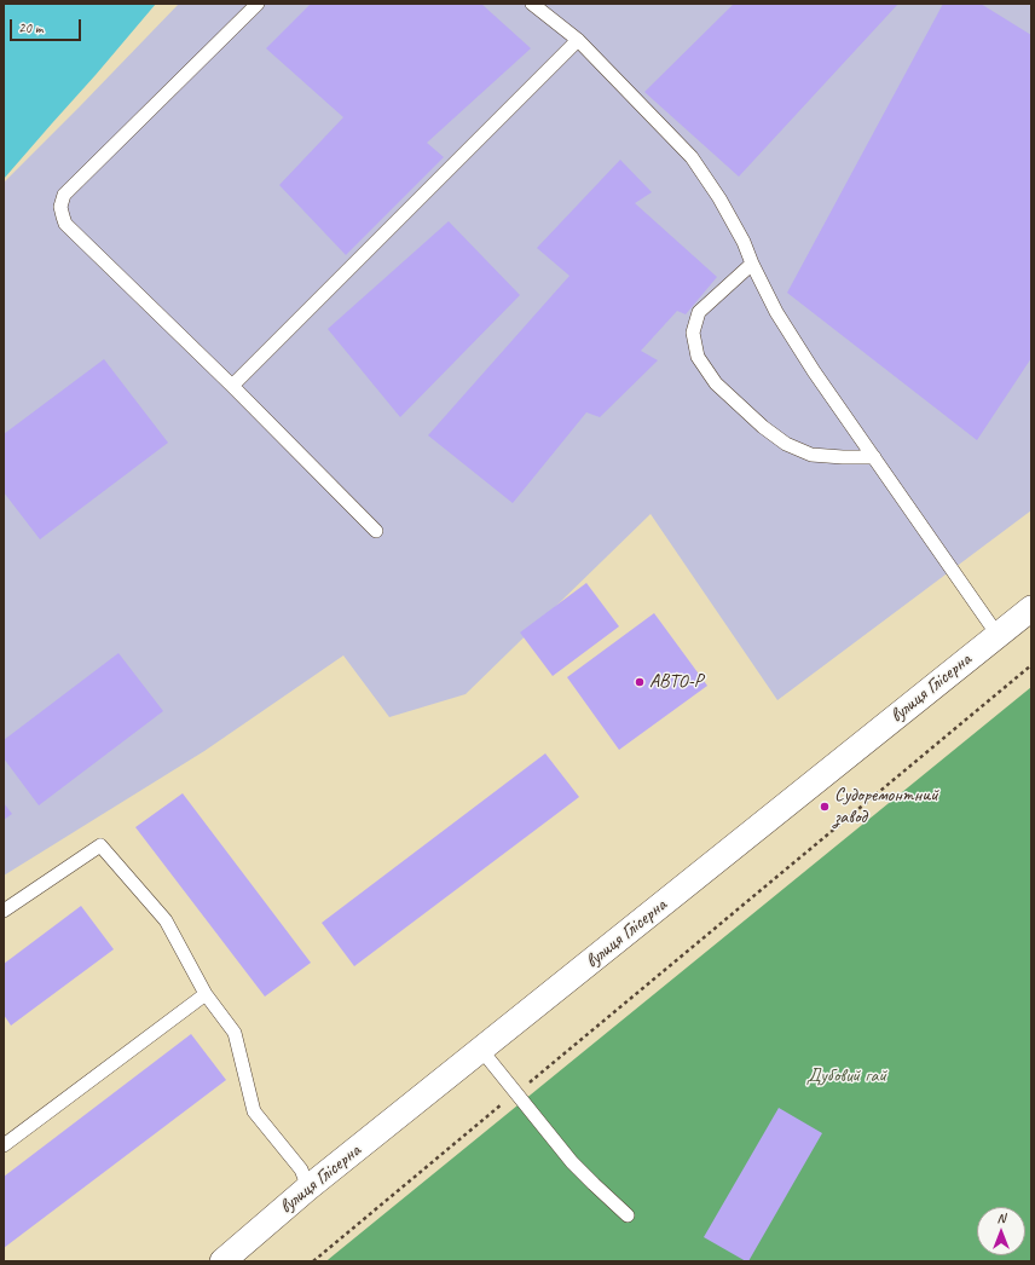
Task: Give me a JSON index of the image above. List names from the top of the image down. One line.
{"streets":{"street":["вулиця Глісерна"]},"parks":["Дубовий гай"],"places":["АВТО-Р","Судоремонтний завод"],"scale_bar":"20 m","north":"top"}
